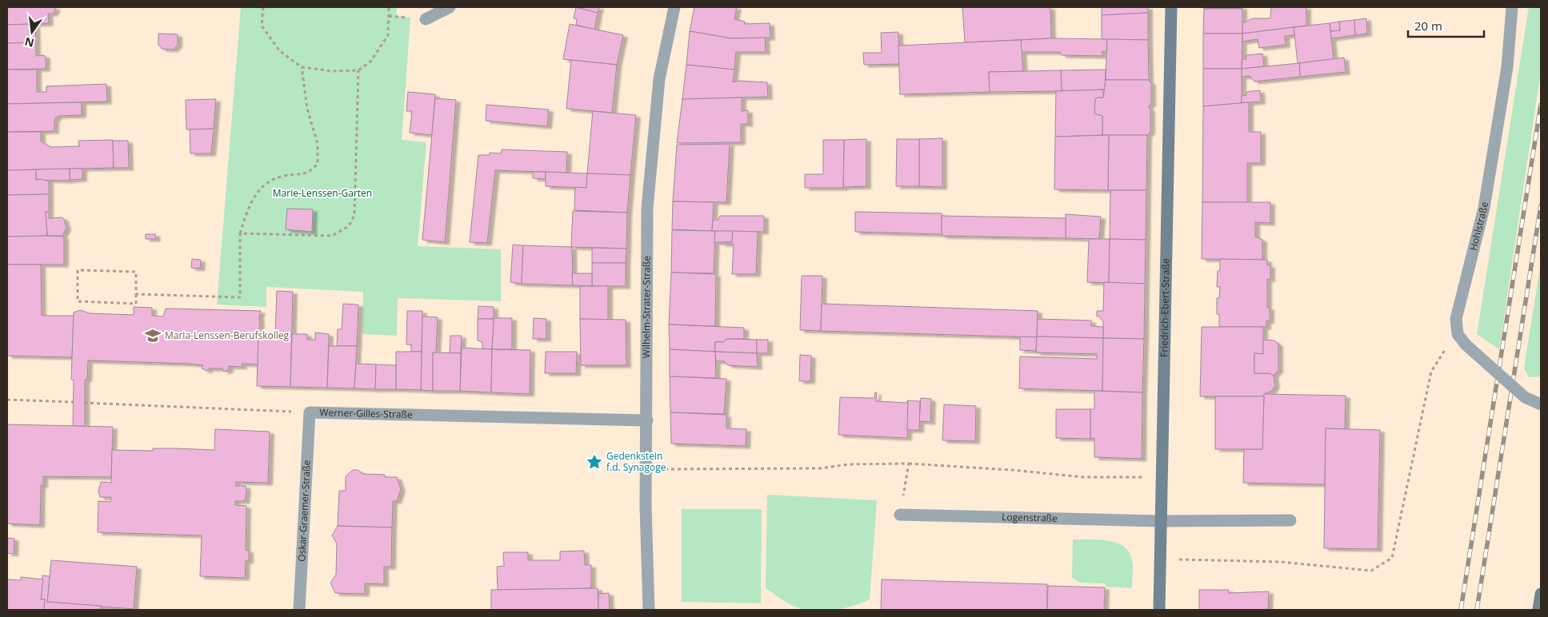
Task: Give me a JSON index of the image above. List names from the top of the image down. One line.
{"streets":{"main road":["Friedrich-Ebert-Straße"],"street":["Hohlstraße","Wilhelm-Strater-Straße","Werner-Gilles-Straße","Oskar-Graemer-Straße","Logenstraße"]},"crossings":[["Wilhelm-Strater-Straße","Werner-Gilles-Straße"],["Friedrich-Ebert-Straße","Logenstraße"],["Werner-Gilles-Straße","Oskar-Graemer-Straße"]],"parks":["Marie-Lenssen-Garten"],"places":{"school or university":["Maria-Lenssen-Berufskolleg"],"place":["Gedenkstein f.d. Synagoge"]},"scale_bar":"20 m","north":"bottom"}
